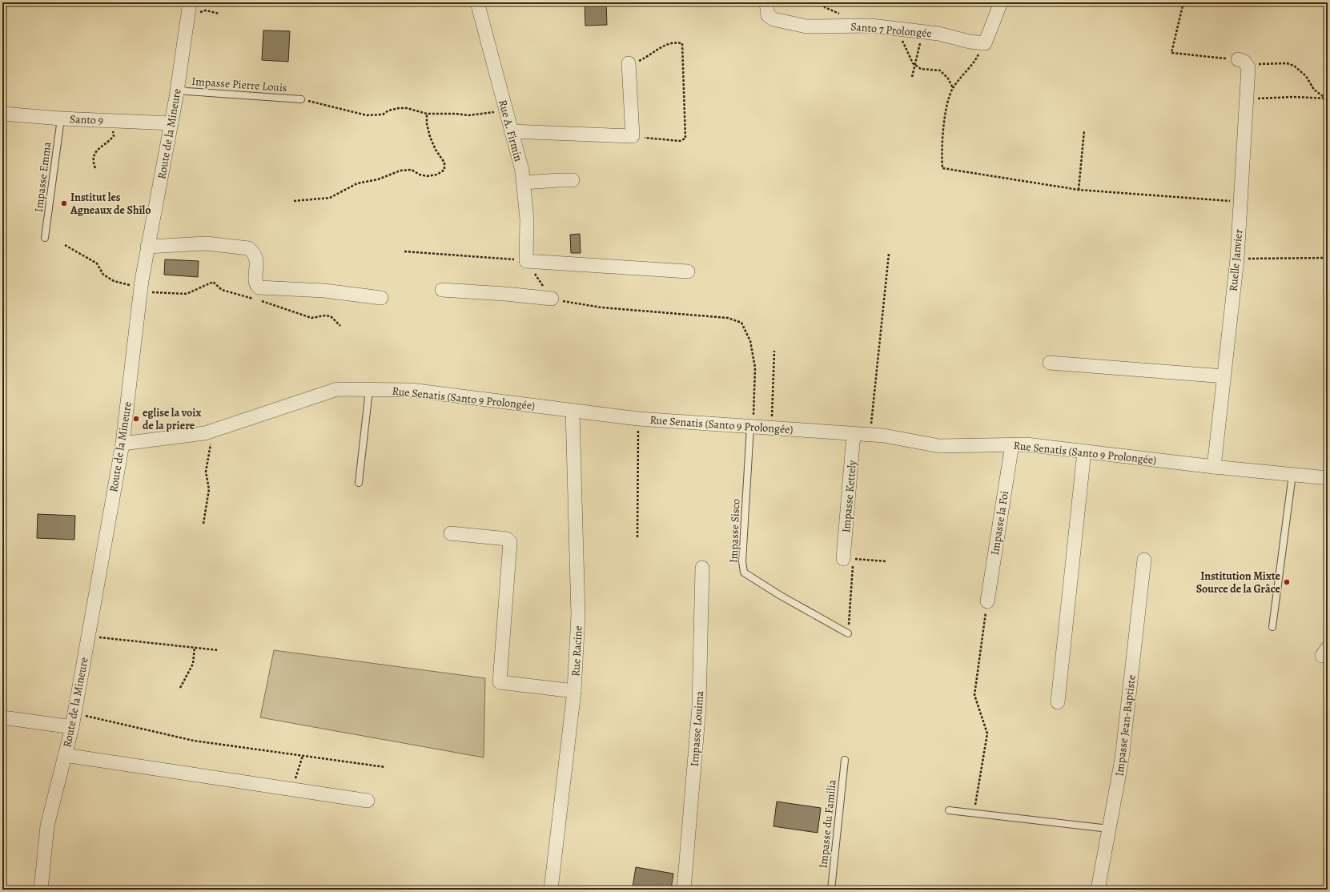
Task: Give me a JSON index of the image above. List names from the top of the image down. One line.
{"streets":{"street":["Santo 7 Prolongée","Santo 9","Rue A. Firmin","Route de la Mineure","Ruelle Janvier","Rue Senatis (Santo 9 Prolongée)","Impasse Kettely","Impasse la Foi","Rue Racine","Impasse Jean-Baptiste","Impasse Louima"],"lane":["Impasse Pierre Louis","Impasse Emma","Impasse Sisco","Impasse du Familia"]},"crossings":[["Impasse Pierre Louis","Route de la Mineure"],["Santo 9","Route de la Mineure"],["Santo 9","Impasse Emma"],["Route de la Mineure","Rue Senatis (Santo 9 Prolongée)"],["Ruelle Janvier","Rue Senatis (Santo 9 Prolongée)"],["Rue Senatis (Santo 9 Prolongée)","Impasse Kettely"],["Rue Senatis (Santo 9 Prolongée)","Impasse la Foi"],["Rue Senatis (Santo 9 Prolongée)","Impasse Sisco"],["Rue Senatis (Santo 9 Prolongée)","Rue Racine"]],"places":["Institut les Agneaux de Shilo","eglise la voix de la priere","Institution Mixte Source de la Grâce"]}
